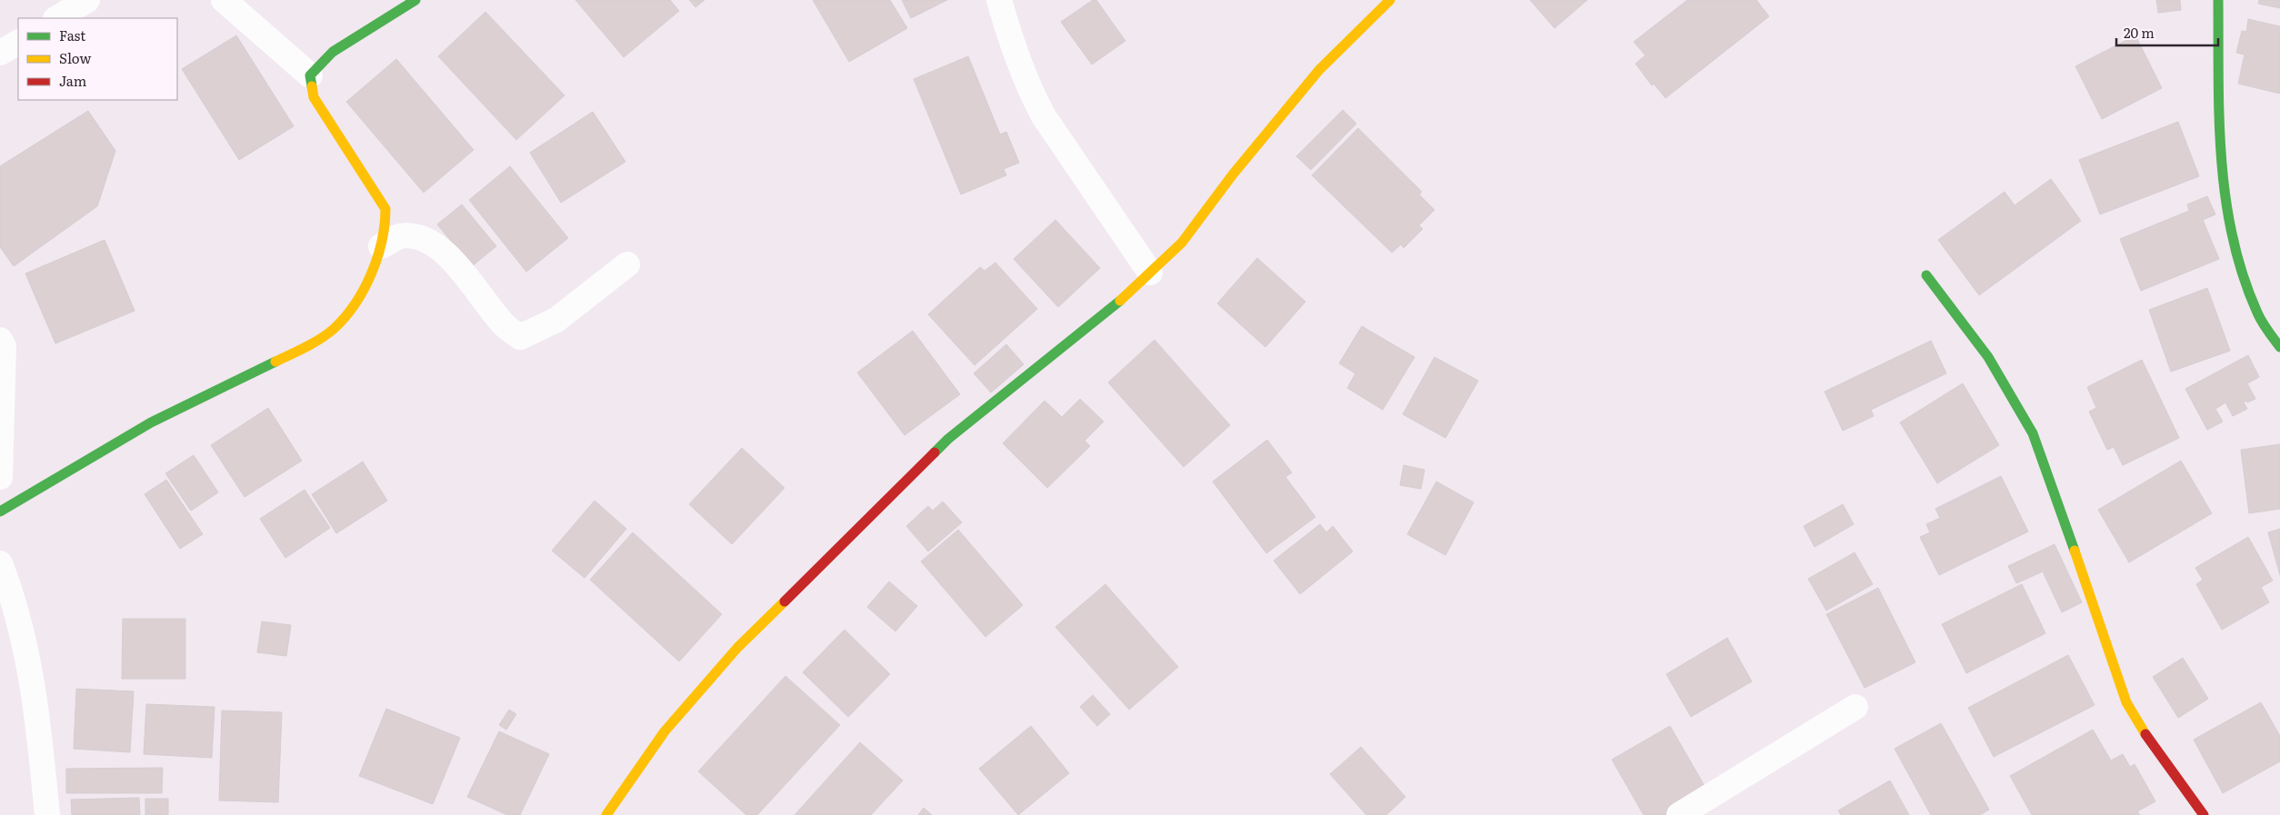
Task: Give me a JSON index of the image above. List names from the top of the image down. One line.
{"legend":["Fast","Slow","Jam"],"scale_bar":"20 m"}
